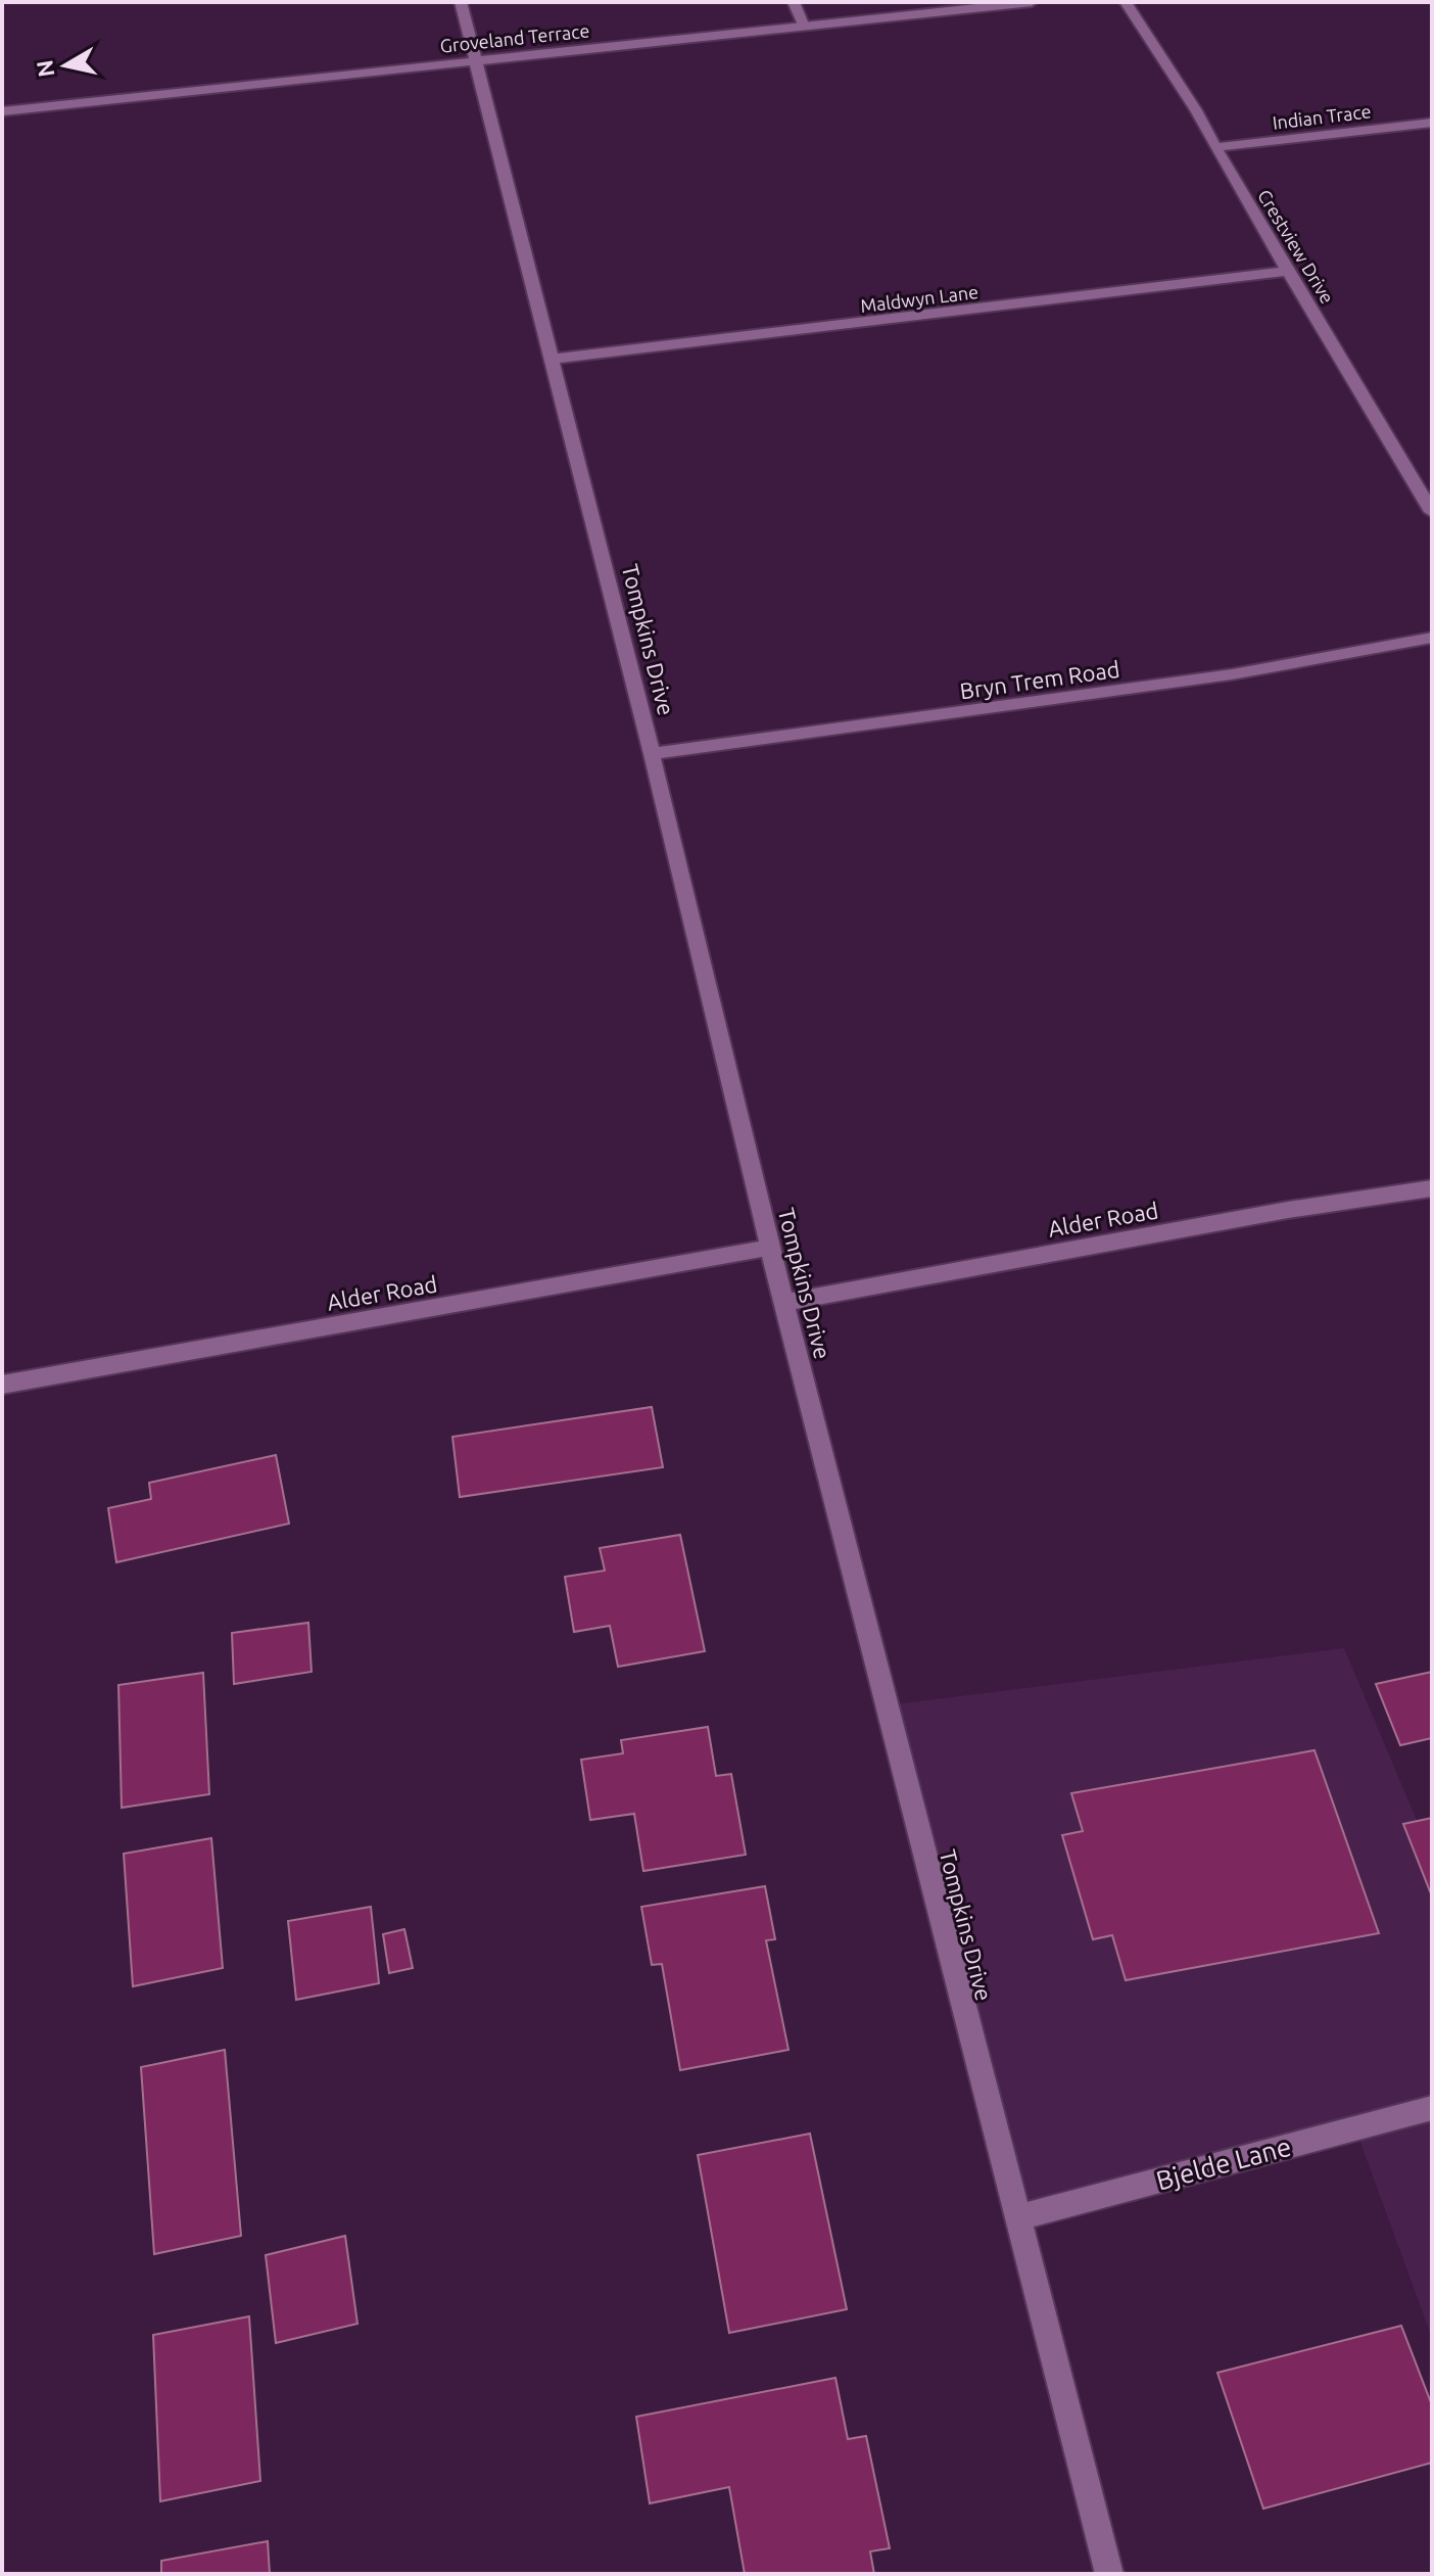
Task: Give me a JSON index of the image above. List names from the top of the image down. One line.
{"streets":{"street":["Groveland Terrace","Indian Trace","Crestview Drive","Maldwyn Lane","Tompkins Drive","Bryn Trem Road","Alder Road","Bjelde Lane"]},"crossings":[["Groveland Terrace","Tompkins Drive"],["Indian Trace","Crestview Drive"],["Crestview Drive","Maldwyn Lane"],["Maldwyn Lane","Tompkins Drive"],["Tompkins Drive","Bryn Trem Road"],["Tompkins Drive","Alder Road"],["Tompkins Drive","Bjelde Lane"]],"north":"left"}
